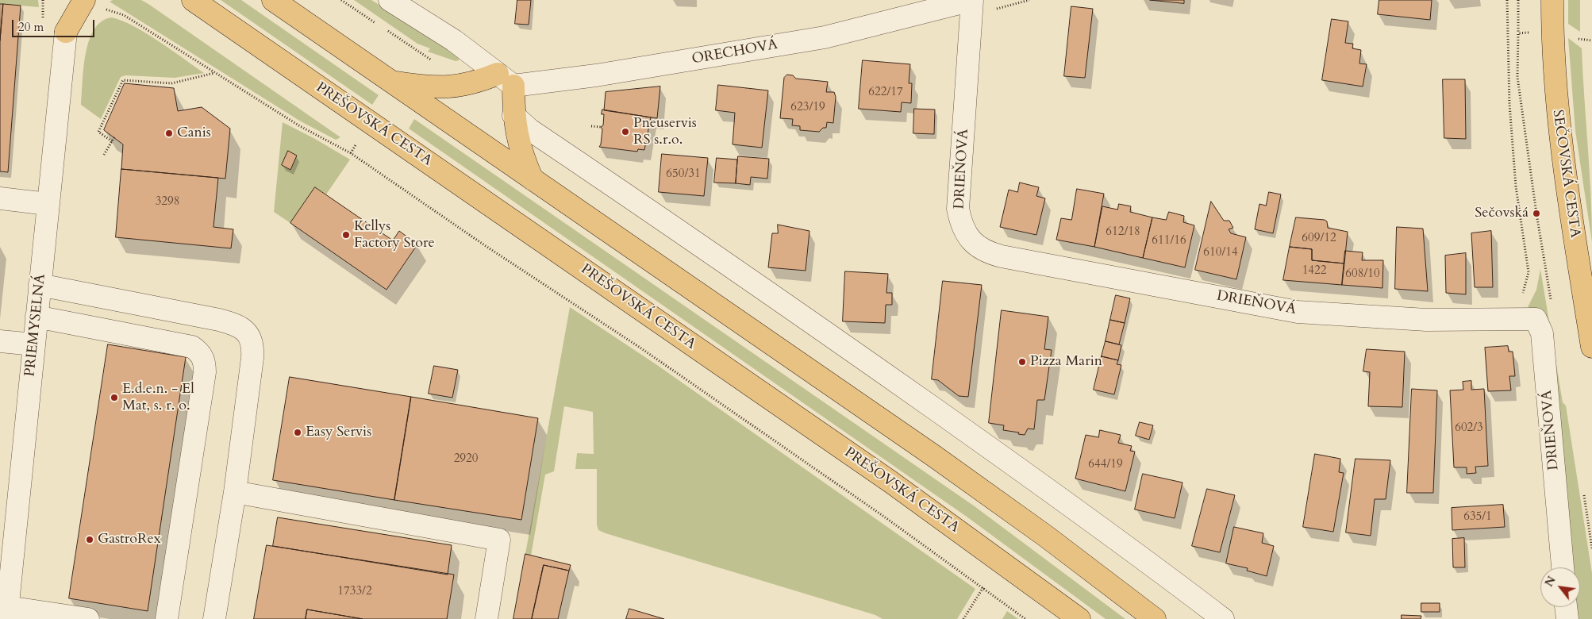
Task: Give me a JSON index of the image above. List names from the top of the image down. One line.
{"streets":{"main road":["PREŠOVSKÁ CESTA","SEČOVSKÁ CESTA"],"street":["ORECHOVÁ","DRIEŇOVÁ","PRIEMYSELNÁ"]},"crossings":[["ORECHOVÁ","DRIEŇOVÁ"]],"places":["Pneuservis RS s.r.o.","Canis","Sečovská","Kellys Factory Store","Pizza Marin","E.d.e.n. - El Mat, s. r. o.","Easy Servis","GastroRex"],"house_numbers":["622/17","623/19","650/31","3298","612/18","609/12","611/16","610/14","1422","608/10","602/3","2920","644/19","635/1","1733/2"],"scale_bar":"20 m","north":"top left"}
